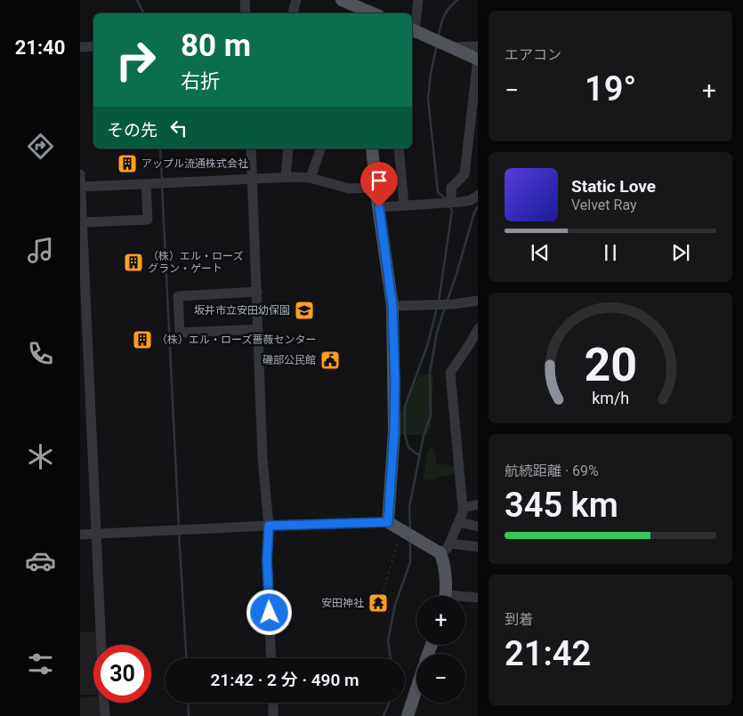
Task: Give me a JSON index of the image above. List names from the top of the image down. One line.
{"places":{"building":["アップル流通株式会社","（株）エル・ローズ グラン・ゲート","（株）エル・ローズ薔薇センター"],"school or university":["坂井市立安田幼保園"],"public building":["磯部公民館"],"temple":["安田神社"]},"page":{"tabs":"21:40","tile":["エアコン",["航続距離 · 69%","345 km"],["到着","21:42"]],"turn":["80 m","右折"],"heat":["−","19°","+"],"then":"その先","song":["Static Love","Velvet Ray"],"map_buttons":["+","−"],"limit":"30","trip":"21:42 · 2 分 · 490 m","gauge":["20","km/h"]}}
